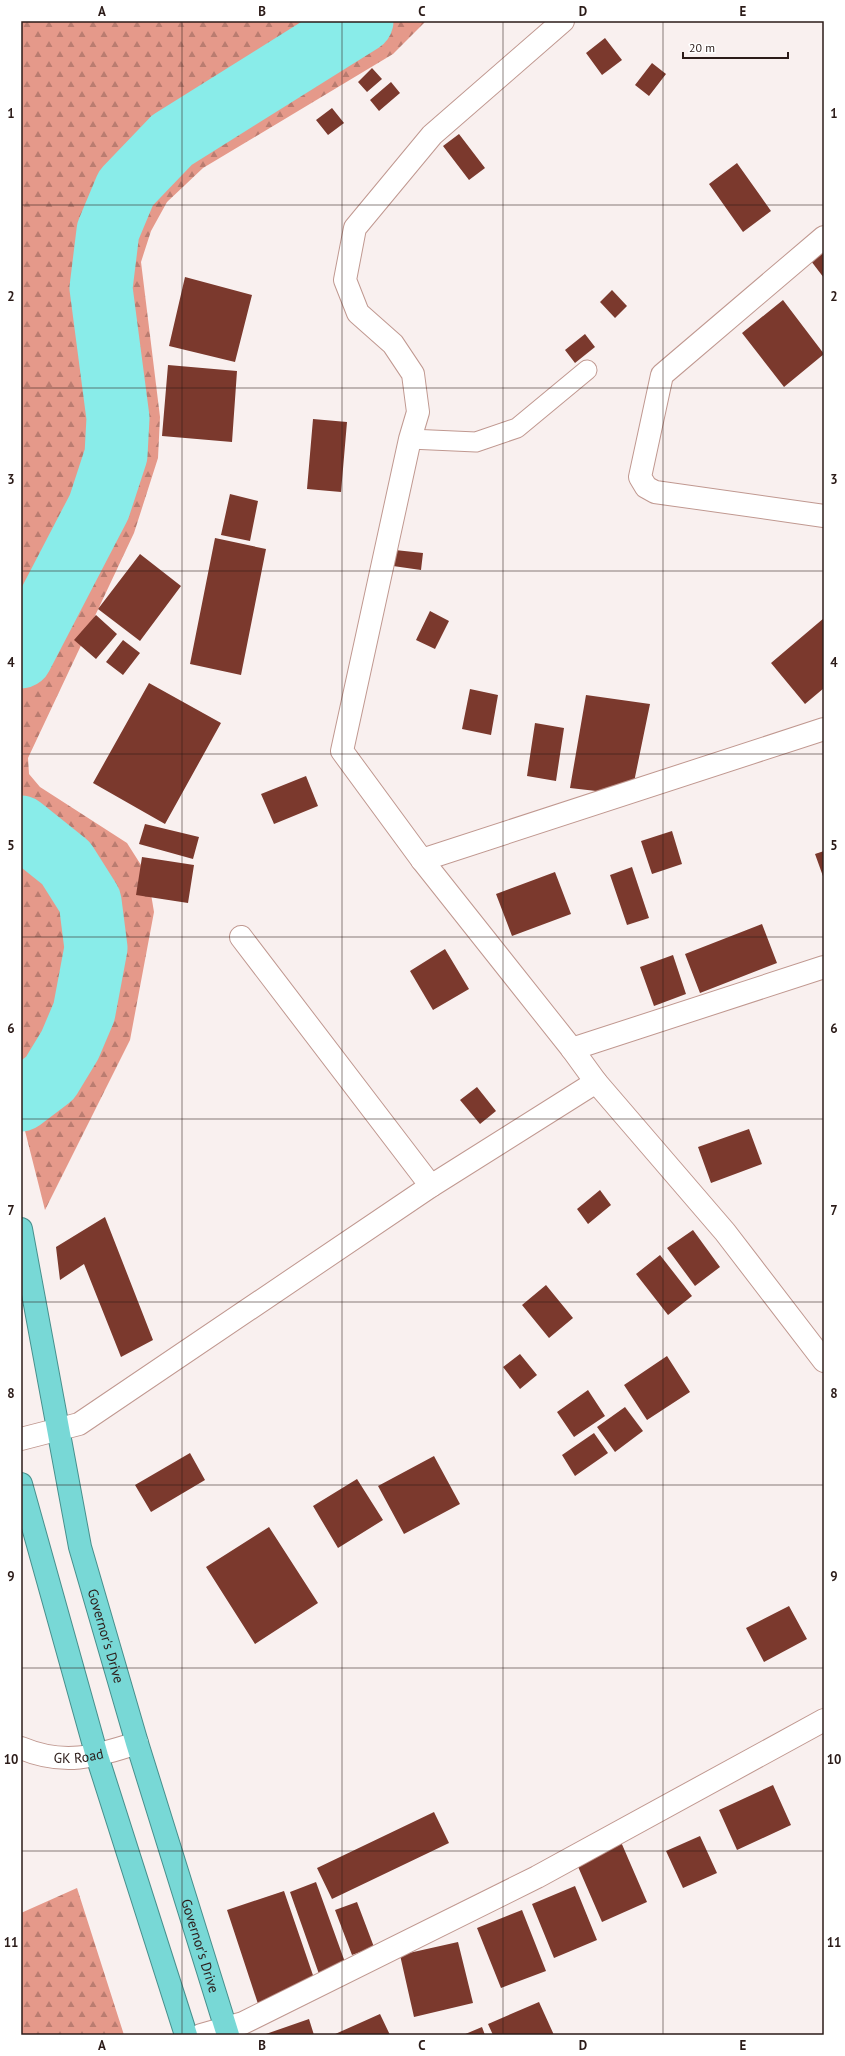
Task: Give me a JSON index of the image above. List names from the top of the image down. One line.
{"streets":{"highway":["Governor's Drive"],"street":["GK Road"]},"crossings":[["Governor's Drive","GK Road"]],"scale_bar":"20 m","grid":{"columns":["A","B","C","D","E"],"rows":["1","2","3","4","5","6","7","8","9","10","11"]}}
